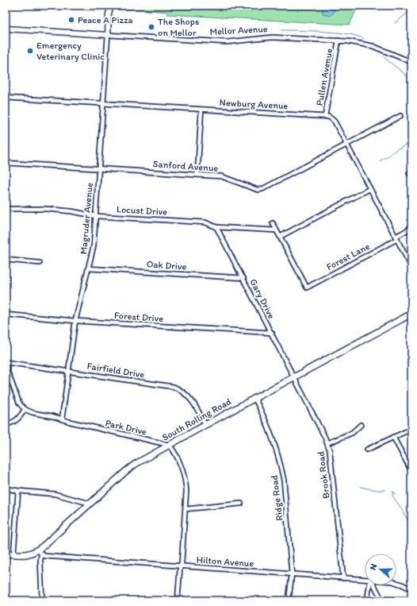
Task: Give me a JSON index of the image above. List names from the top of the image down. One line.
{"streets":{"main road":["South Rolling Road"],"street":["Mellor Avenue","Pullen Avenue","Newburg Avenue","Sanford Avenue","Locust Drive","Magruder Avenue","Forest Lane","Oak Drive","Gary Drive","Forest Drive","Fairfield Drive","Park Drive","Brook Road","Ridge Road","Hilton Avenue"]},"crossings":[["Mellor Avenue","Pullen Avenue"],["Mellor Avenue","Magruder Avenue"],["Pullen Avenue","Newburg Avenue"],["Newburg Avenue","Magruder Avenue"],["Sanford Avenue","Magruder Avenue"],["Locust Drive","Magruder Avenue"],["Locust Drive","Gary Drive"],["Magruder Avenue","Oak Drive"],["Magruder Avenue","Forest Drive"],["Magruder Avenue","Fairfield Drive"],["Magruder Avenue","Park Drive"],["Oak Drive","Gary Drive"],["Gary Drive","Forest Drive"],["Gary Drive","South Rolling Road"],["Gary Drive","Brook Road"],["Fairfield Drive","South Rolling Road"],["South Rolling Road","Park Drive"],["South Rolling Road","Brook Road"],["South Rolling Road","Ridge Road"],["South Rolling Road","Hilton Avenue"],["Brook Road","Hilton Avenue"],["Ridge Road","Hilton Avenue"]],"places":["Peace A Pizza","The Shops on Mellor","Emergency Veterinary Clinic"],"north":"left"}
